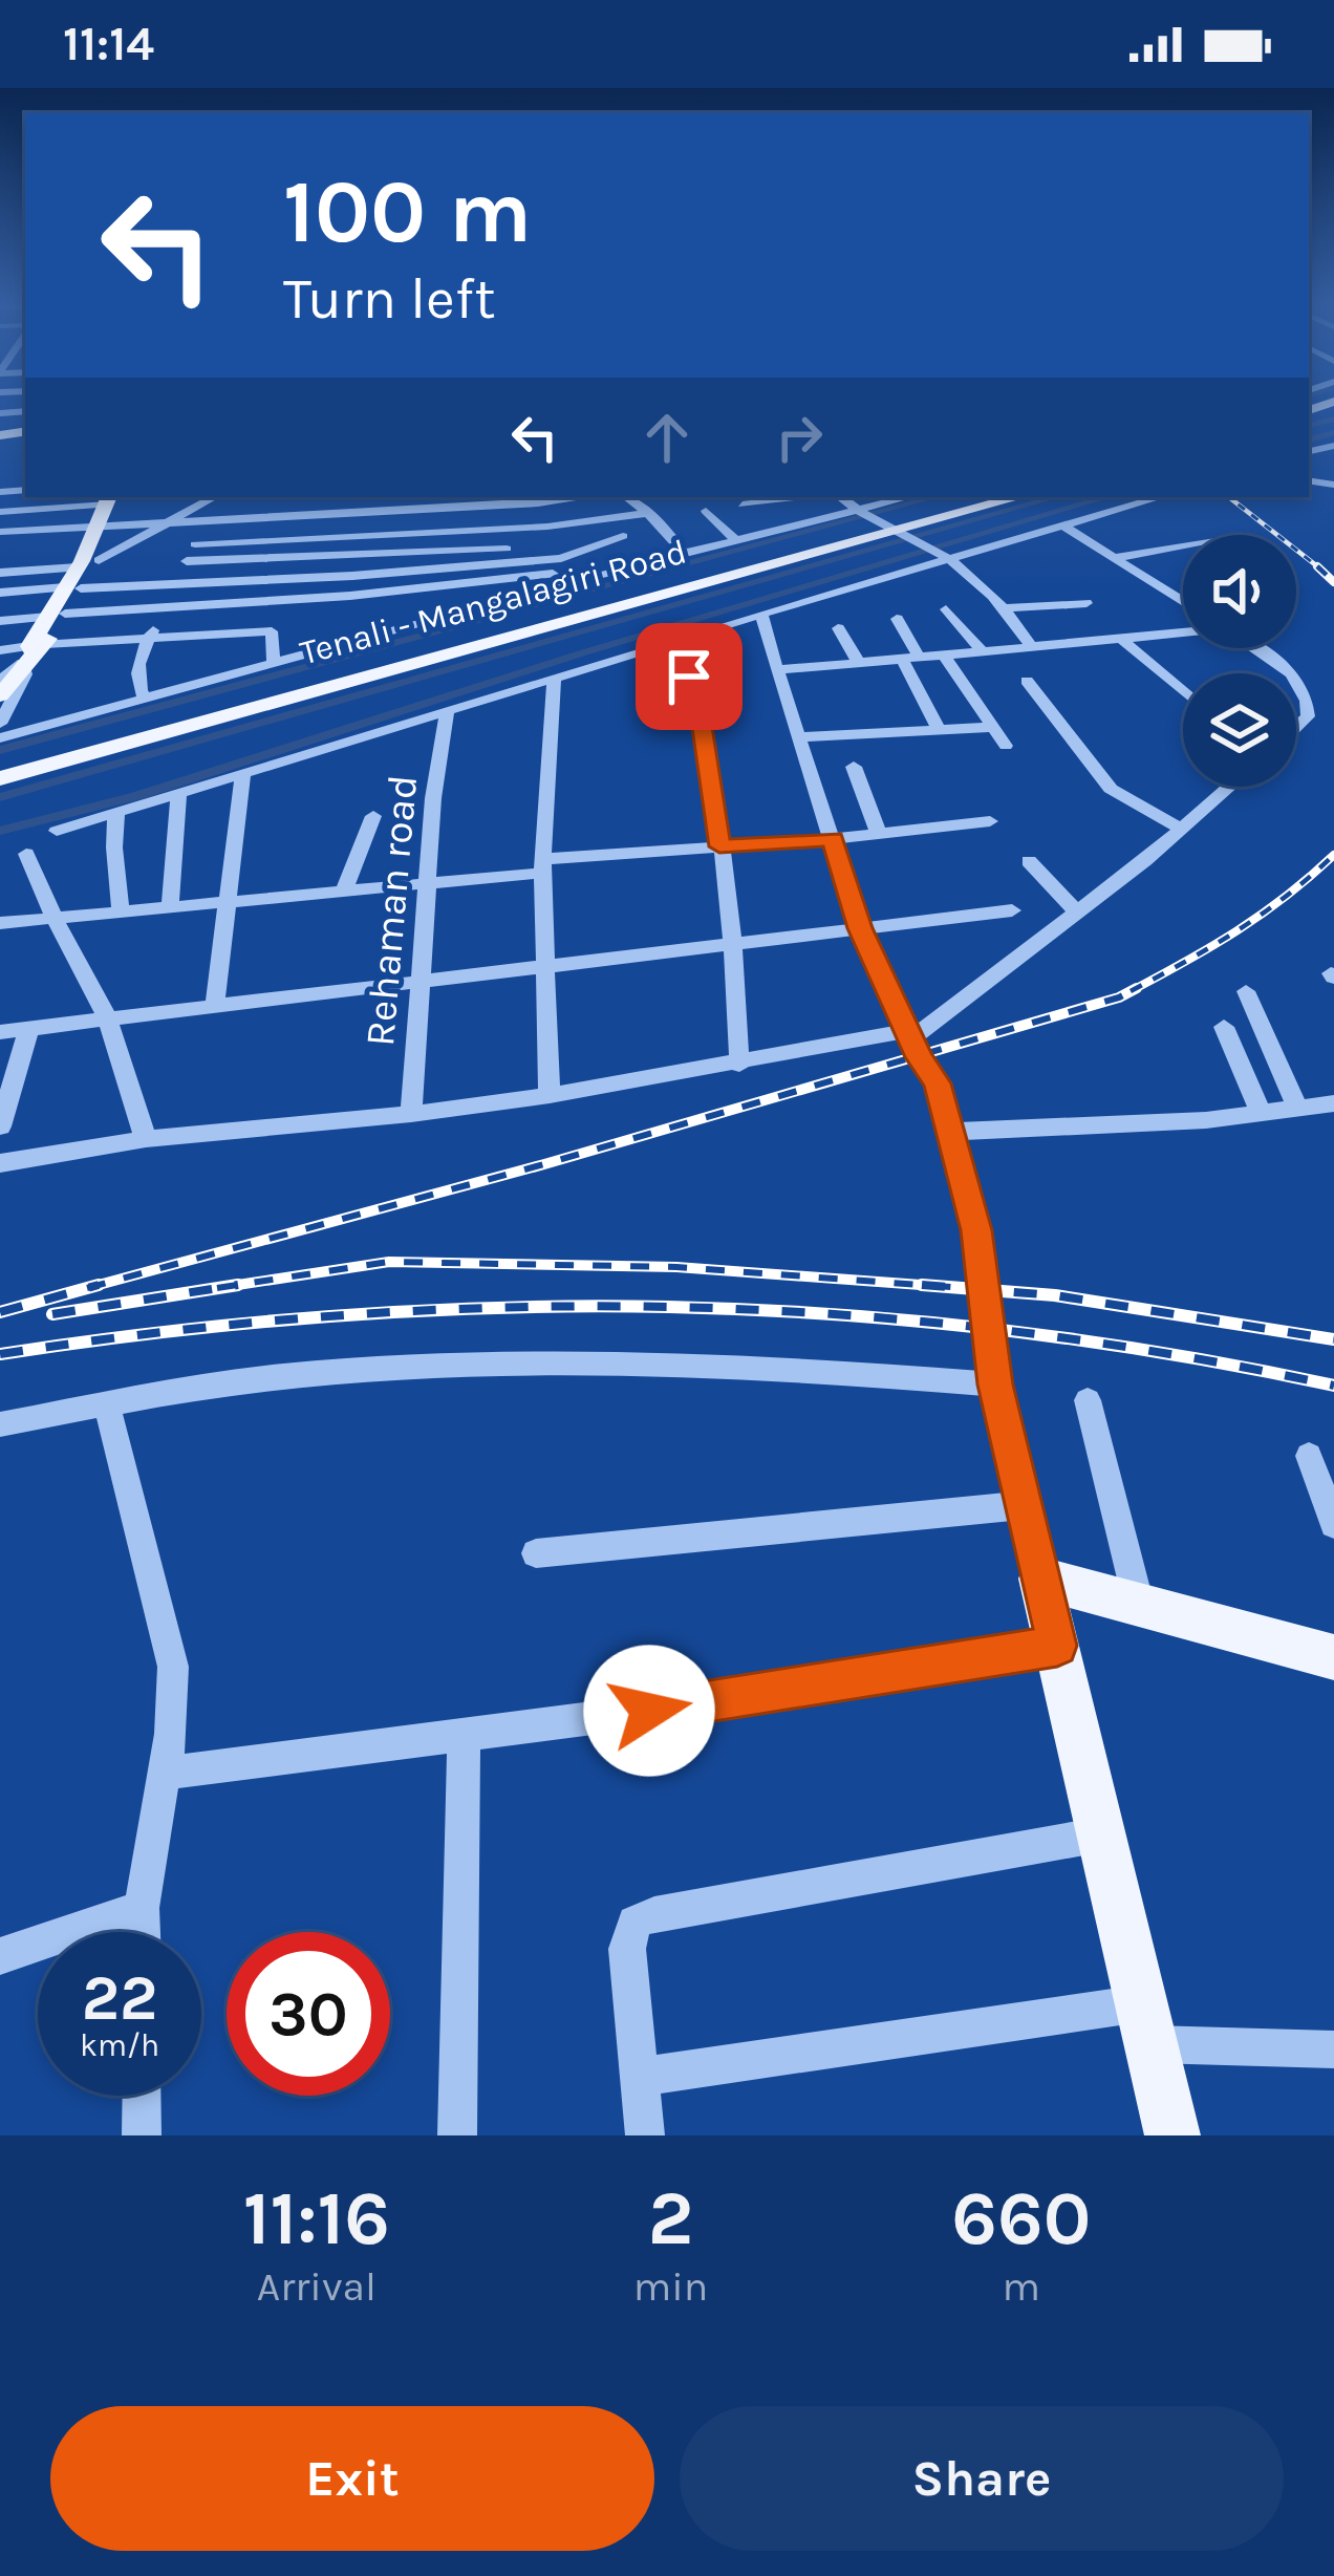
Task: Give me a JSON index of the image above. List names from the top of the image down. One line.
{"streets":{"street":["Rehaman road"]},"page":{"status":"11:14","turn":["100 m","Turn left"],"speed":"22 km/h","limit":"30","eta":["11:16","Arrival","2","min","660","m"],"buttons":["Exit","Share"]}}
